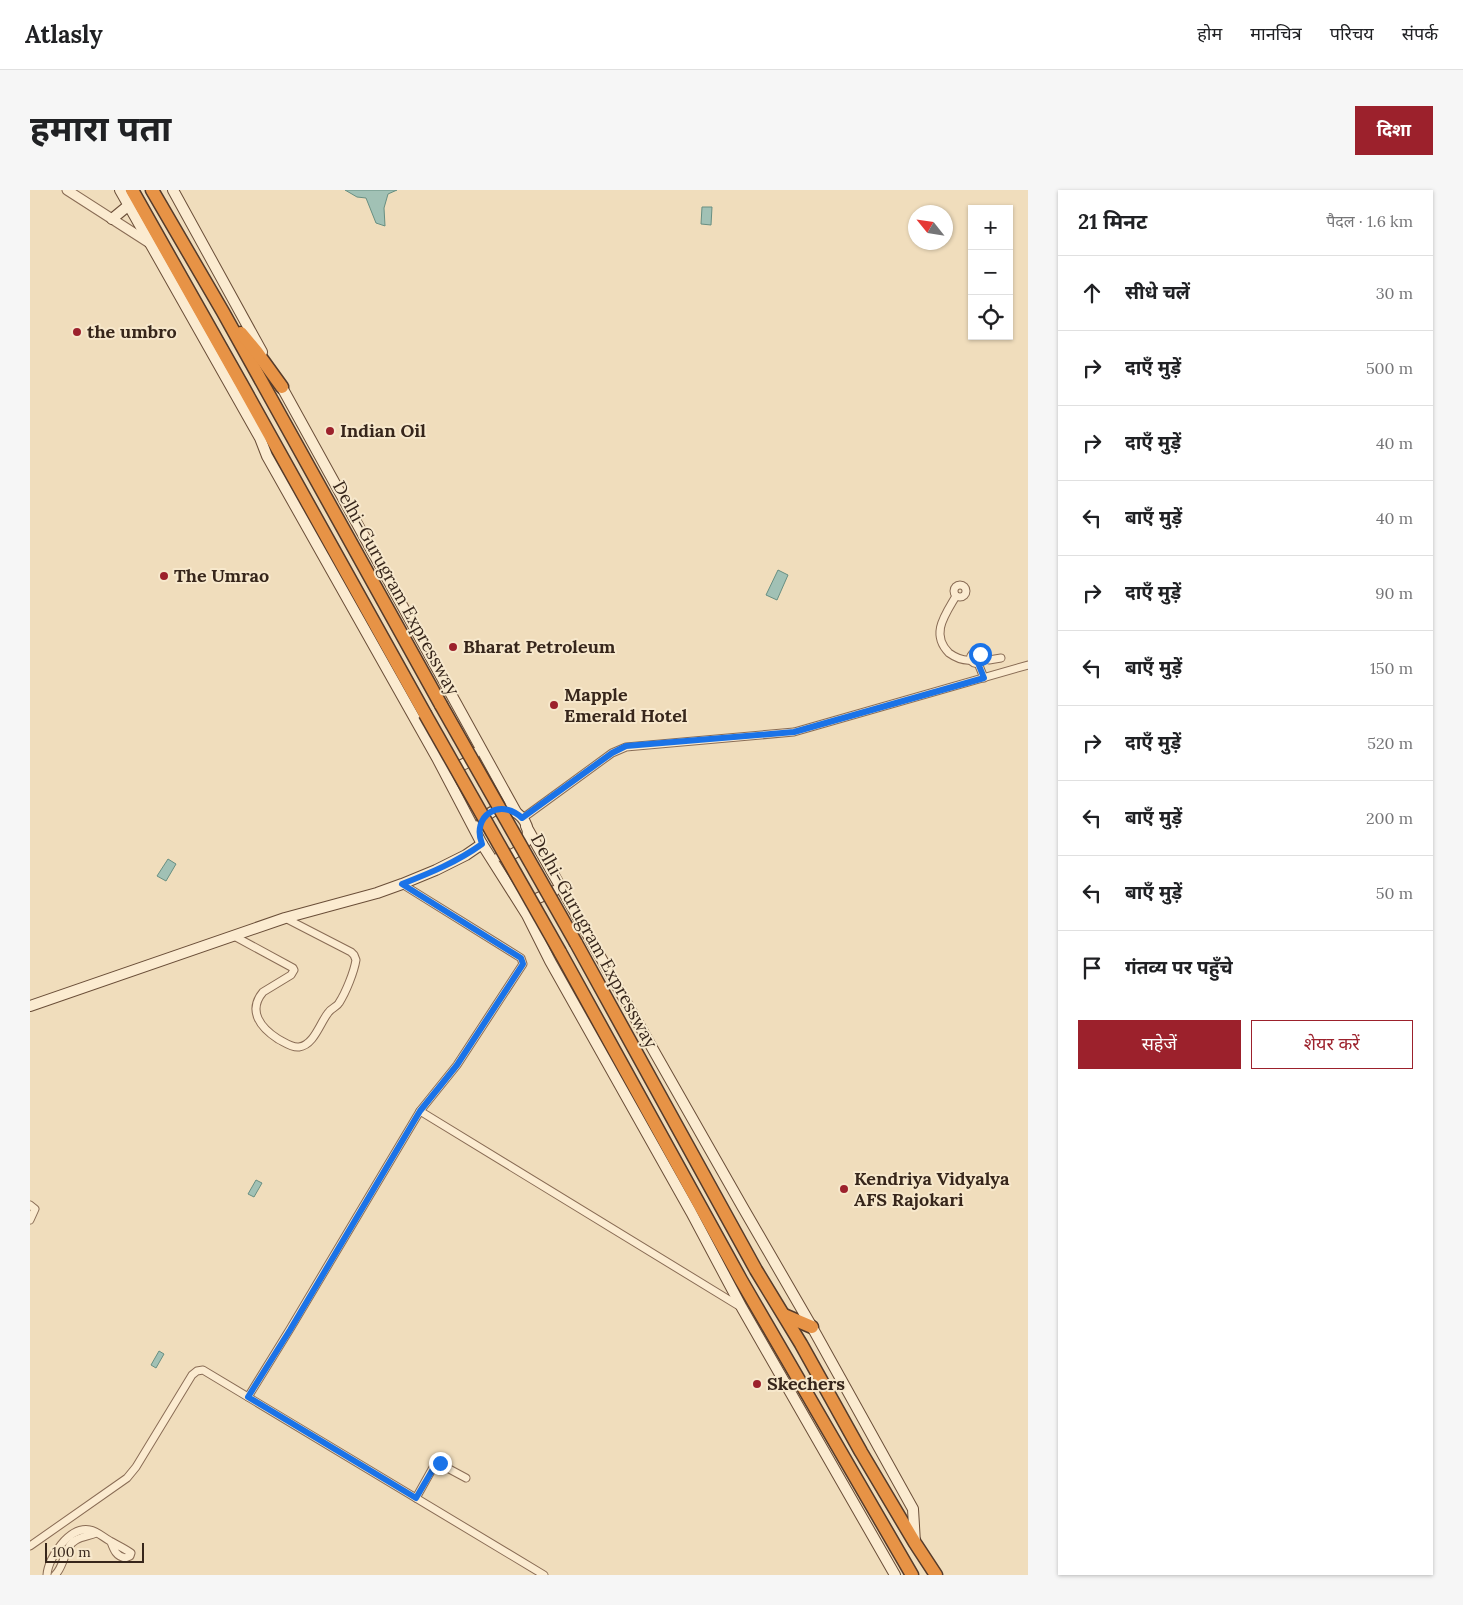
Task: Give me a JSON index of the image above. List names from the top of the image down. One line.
{"streets":{"highway":["Delhi-Gurugram Expressway"]},"places":["the umbro","Indian Oil","The Umrao","Bharat Petroleum","Mapple Emerald Hotel","Kendriya Vidyalya AFS Rajokari","Skechers"],"scale_bar":"100 m","north":"top left","page":{"header":"Atlasly","nav":["होम","मानचित्र","परिचय","संपर्क"],"title":"हमारा पता","buttons":["दिशा",["सहेजें","शेयर करें"]],"heading":["21 मिनट","पैदल · 1.6 km"],"map_buttons":["+","−"],"list":[["सीधे चलें","30 m"],["दाएँ मुड़ें","500 m"],["दाएँ मुड़ें","40 m"],["बाएँ मुड़ें","40 m"],["दाएँ मुड़ें","90 m"],["बाएँ मुड़ें","150 m"],["दाएँ मुड़ें","520 m"],["बाएँ मुड़ें","200 m"],["बाएँ मुड़ें","50 m"],"गंतव्य पर पहुँचे"],"scale":"100 m"}}
